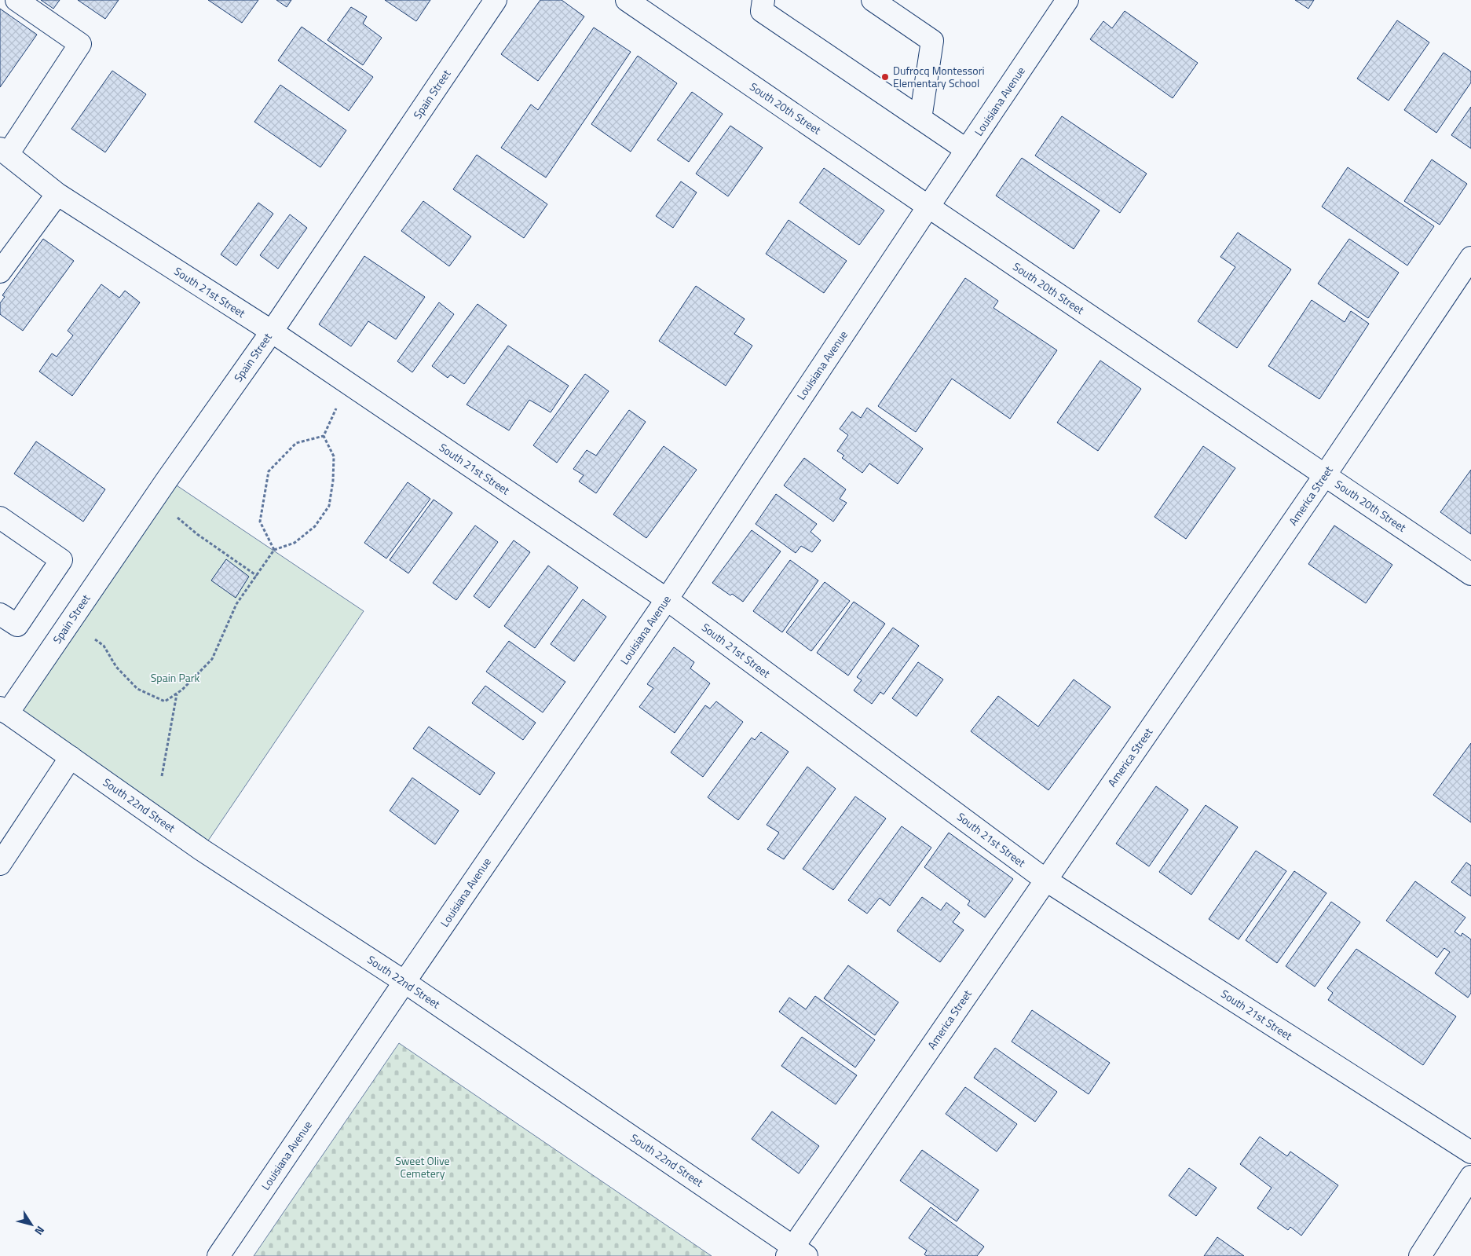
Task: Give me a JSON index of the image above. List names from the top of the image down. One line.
{"streets":{"street":["Spain Street","Louisiana Avenue","South 20th Street","South 21st Street","America Street","South 22nd Street"]},"crossings":[["Spain Street","South 21st Street"],["Spain Street","South 22nd Street"],["Louisiana Avenue","South 20th Street"],["Louisiana Avenue","South 21st Street"],["Louisiana Avenue","South 22nd Street"],["South 20th Street","America Street"],["South 21st Street","America Street"],["America Street","South 22nd Street"]],"parks":["Spain Park","Sweet Olive Cemetery"],"places":["Dufrocq Montessori Elementary School"],"north":"bottom right"}
